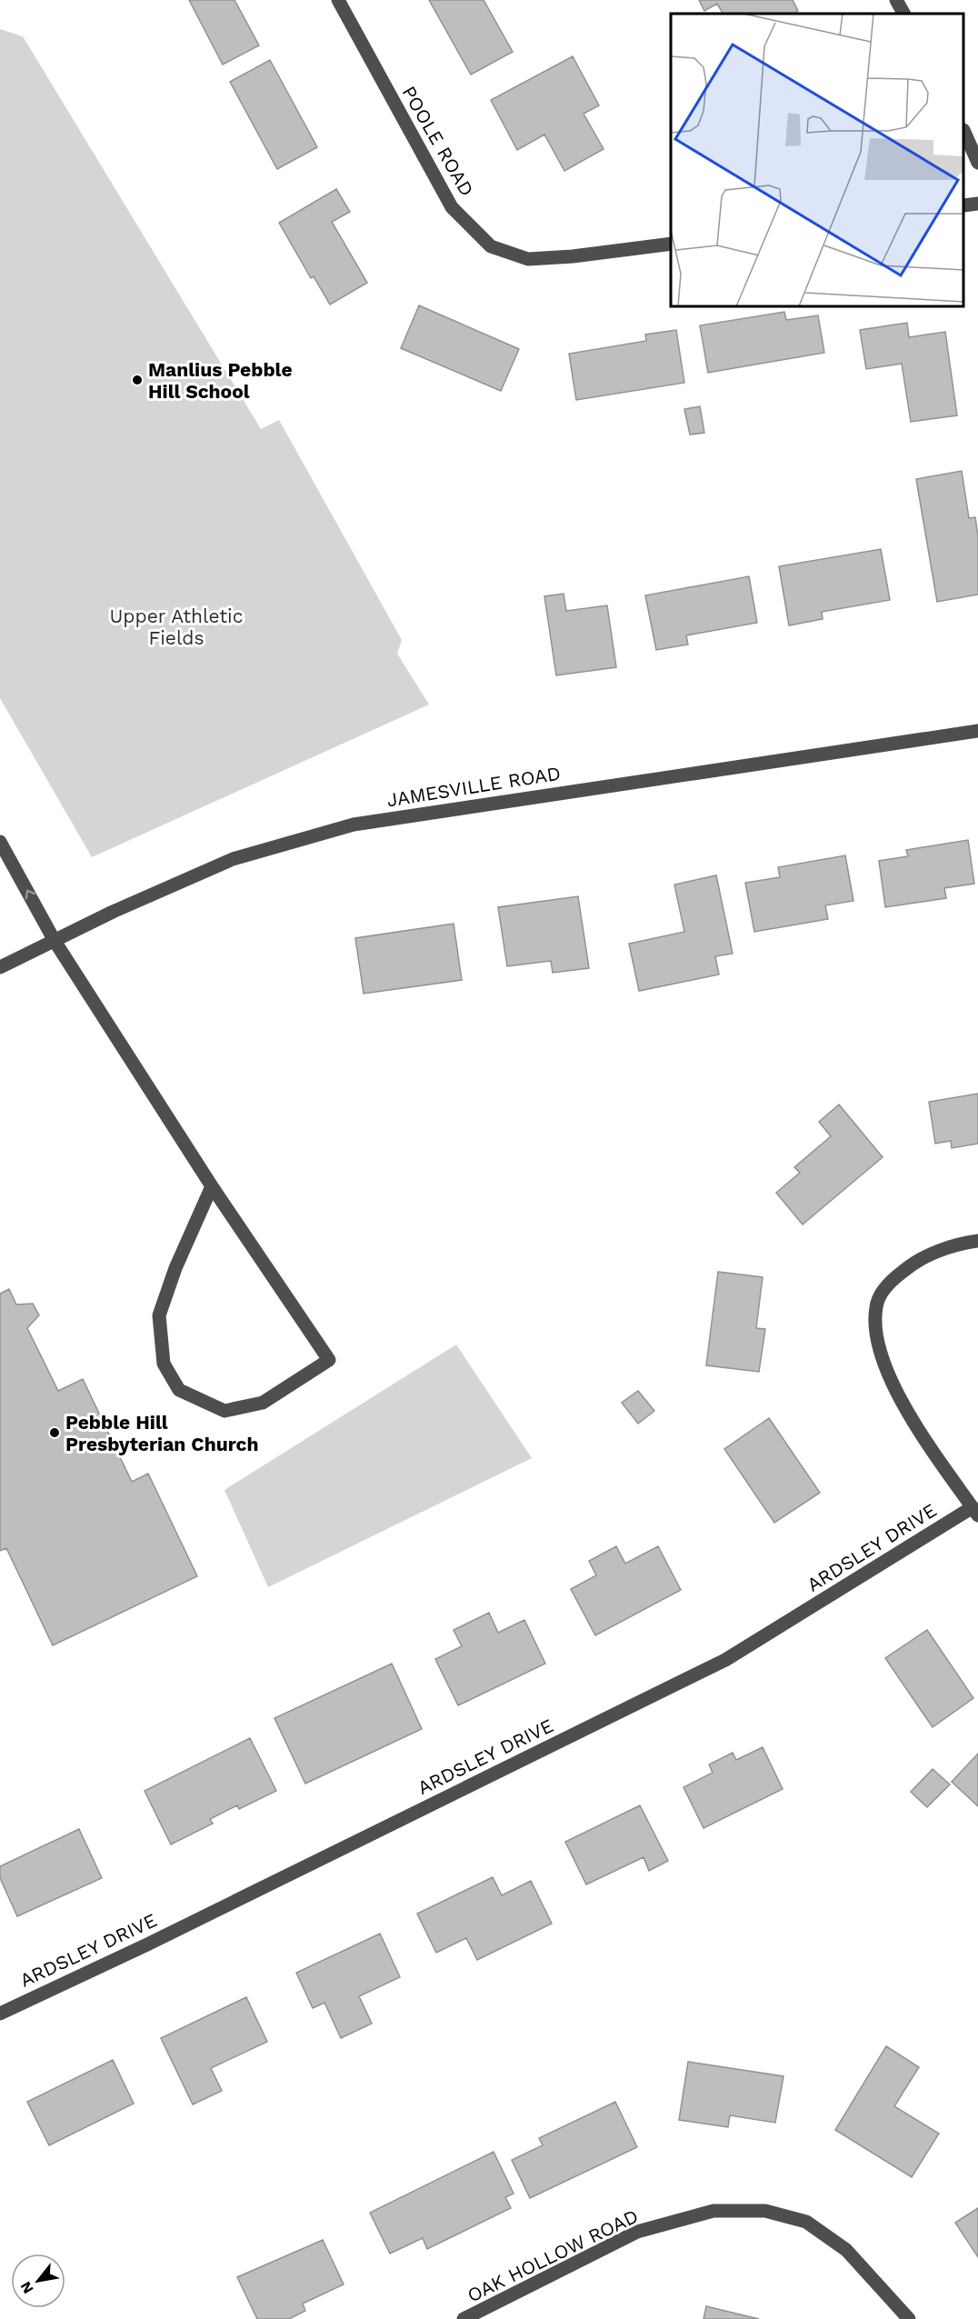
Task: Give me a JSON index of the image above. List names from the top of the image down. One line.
{"streets":{"street":["POOLE ROAD","JAMESVILLE ROAD","ARDSLEY DRIVE","OAK HOLLOW ROAD"]},"parks":["Upper Athletic Fields"],"places":["Manlius Pebble Hill School","Pebble Hill Presbyterian Church"],"north":"bottom left"}
